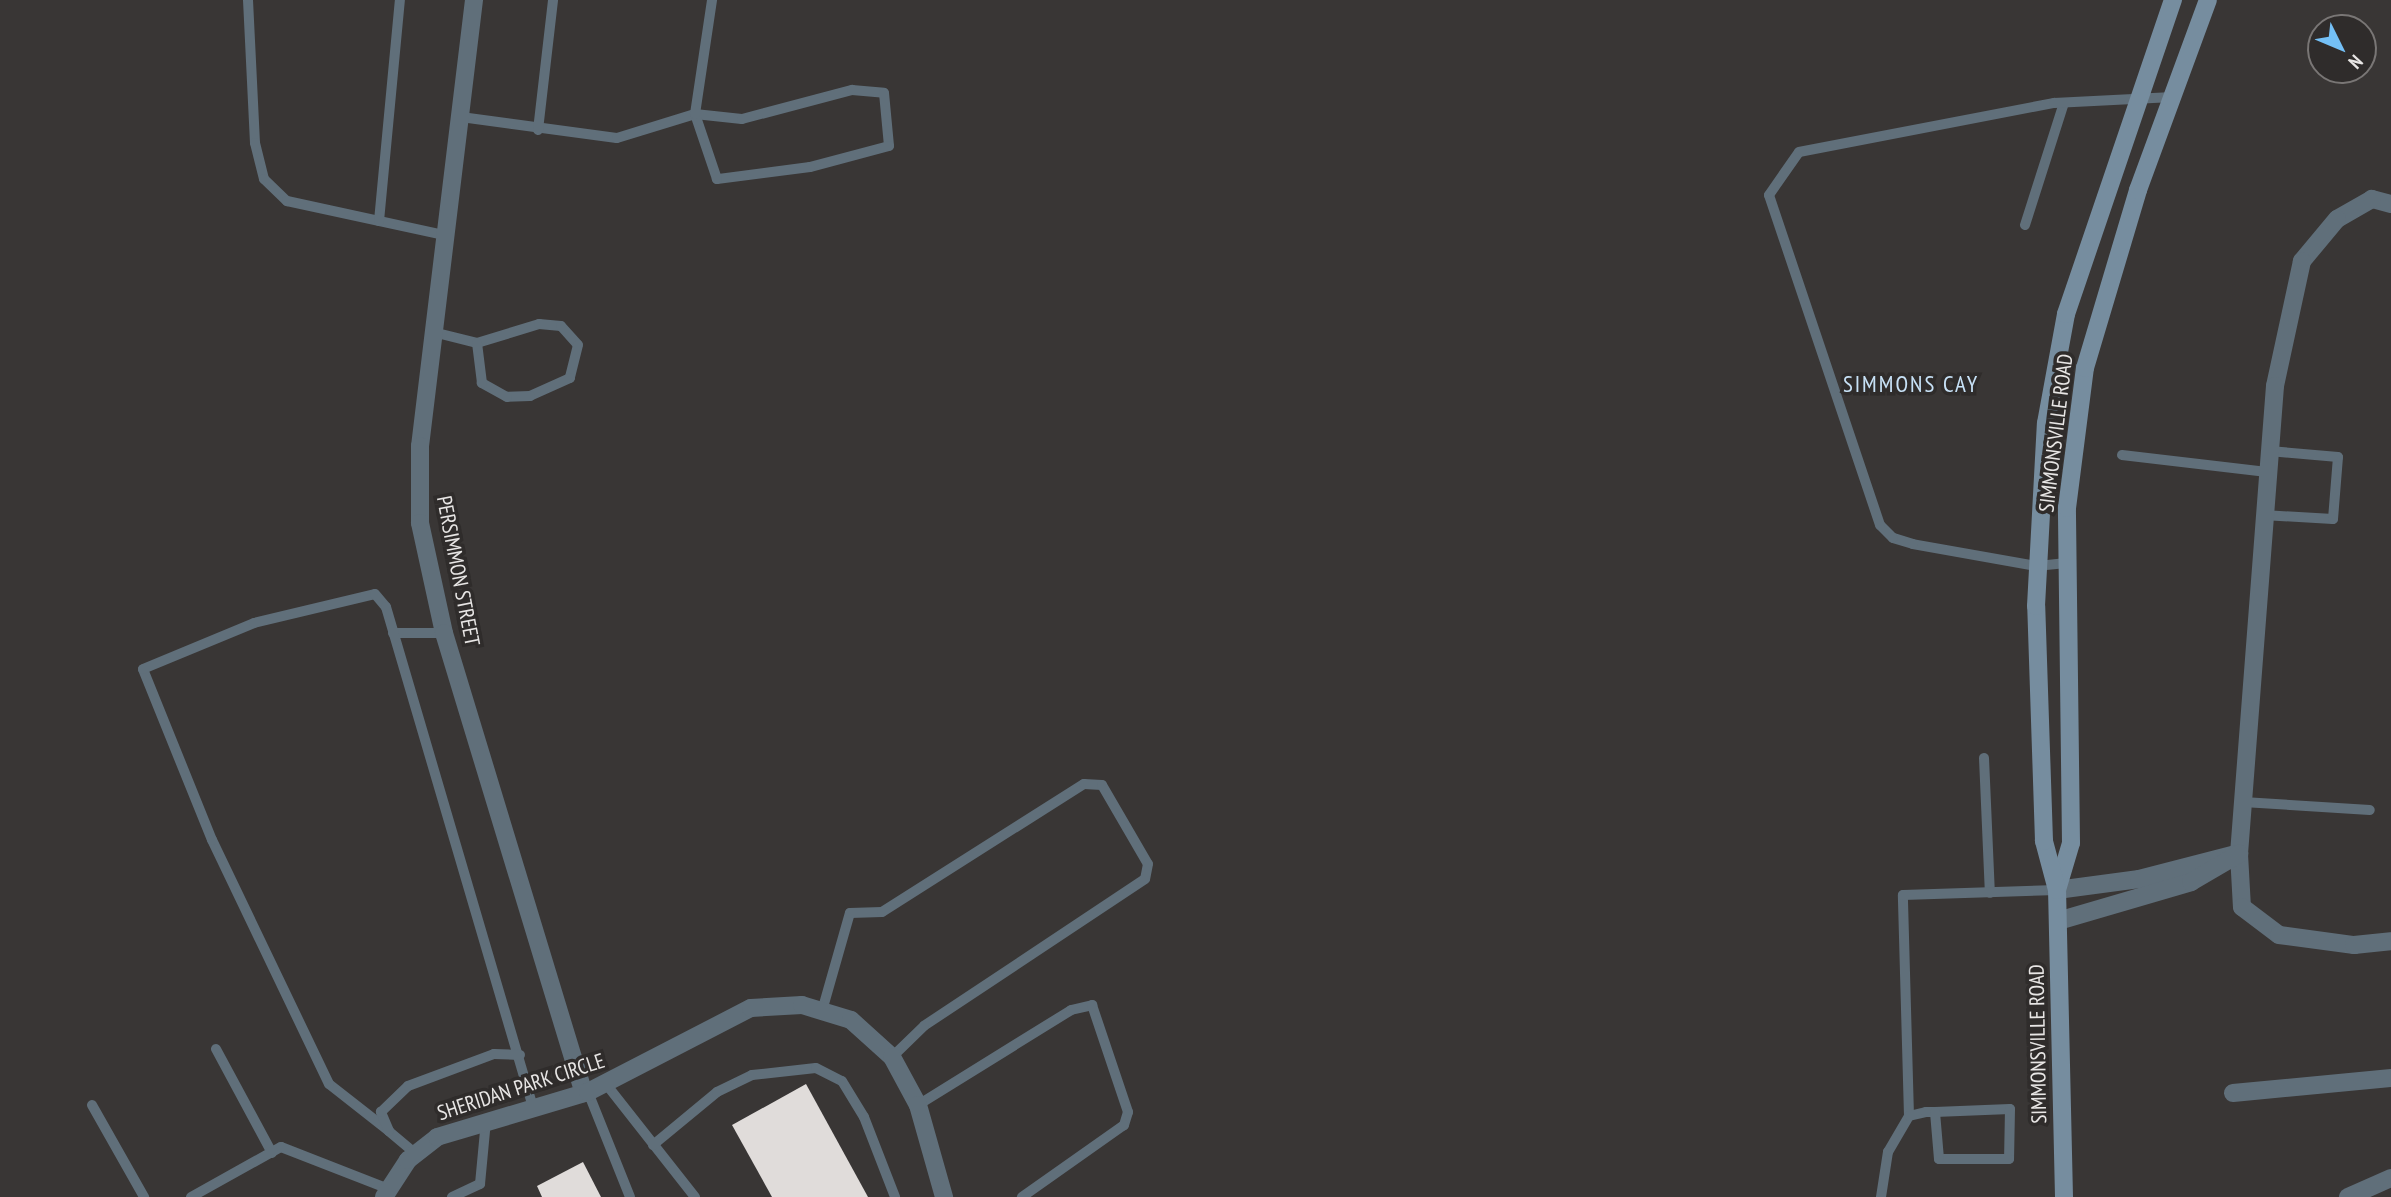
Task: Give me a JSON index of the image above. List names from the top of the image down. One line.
{"streets":{"street":["SIMMONSVILLE ROAD","PERSIMMON STREET","SHERIDAN PARK CIRCLE"]},"crossings":[["PERSIMMON STREET","SHERIDAN PARK CIRCLE"]],"districts":["SIMMONS CAY"],"north":"bottom right"}
